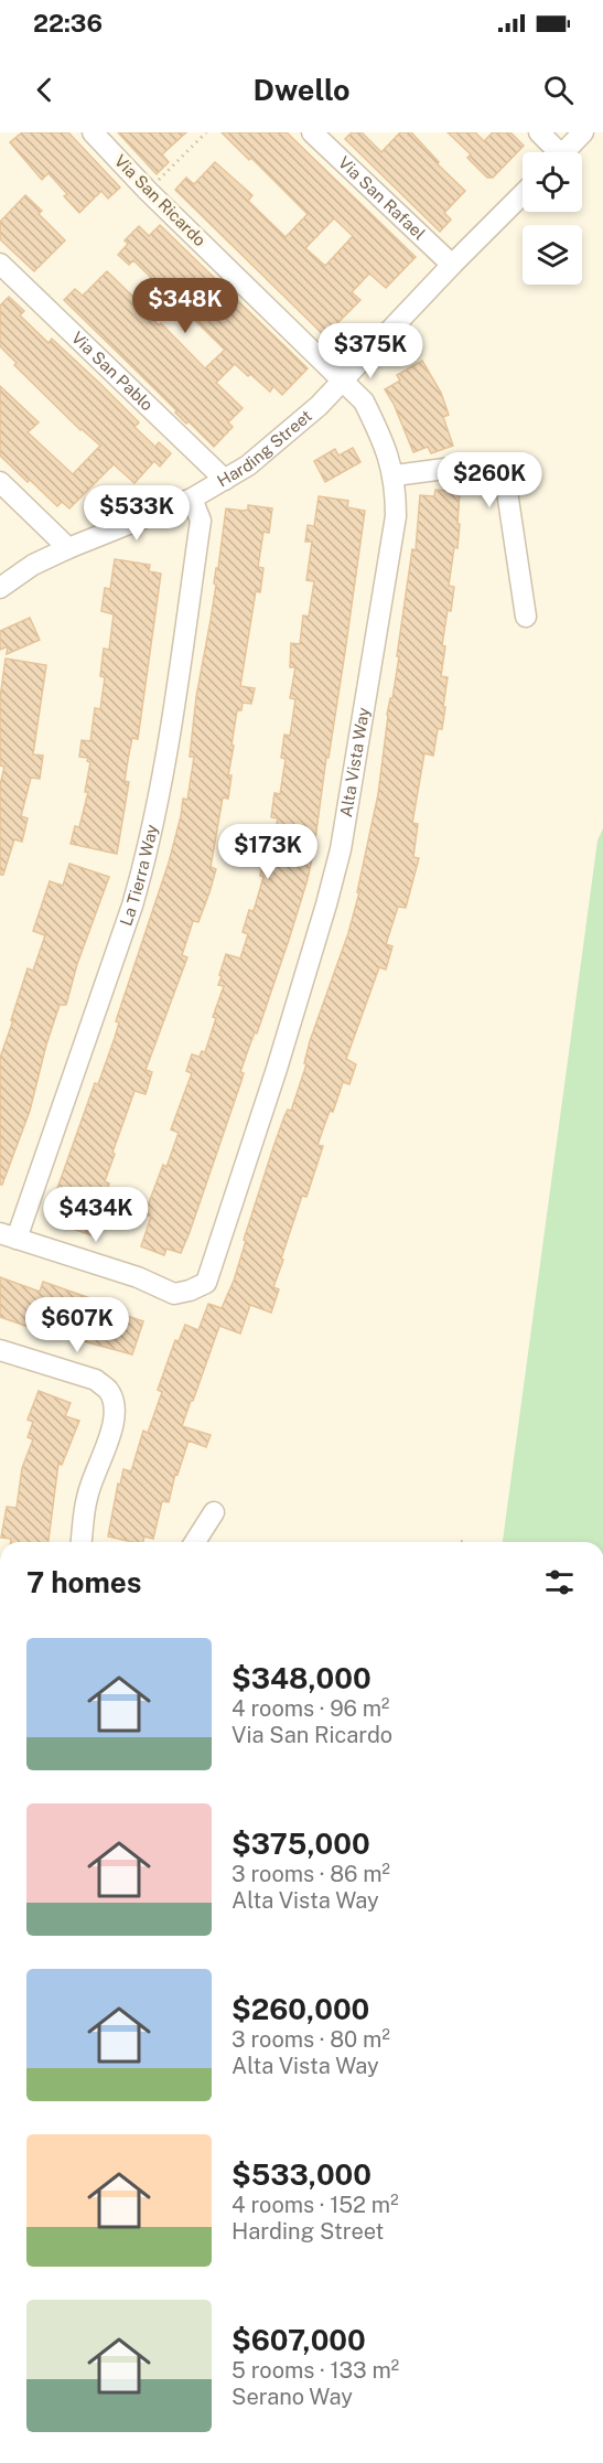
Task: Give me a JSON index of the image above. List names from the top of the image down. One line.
{"streets":{"street":["Via San Rafael","Via San Ricardo","Via San Pablo","Harding Street","Alta Vista Way","La Tierra Way"]},"crossings":[["Via San Rafael","Harding Street"],["Via San Ricardo","Harding Street"],["Via San Ricardo","Alta Vista Way"],["Via San Pablo","Harding Street"],["Harding Street","Alta Vista Way"],["Harding Street","La Tierra Way"],["Alta Vista Way","La Tierra Way"]],"page":{"status":"22:36","header":"Dwello","price":["$348K","$375K","$260K","$533K","$173K","$434K","$607K"],"heading":"7 homes","list":[{"name":"$348,000","note":"4 rooms · 96 m² · Via San Ricardo"},{"name":"$375,000","note":"3 rooms · 86 m² · Alta Vista Way"},{"name":"$260,000","note":"3 rooms · 80 m² · Alta Vista Way"},{"name":"$533,000","note":"4 rooms · 152 m² · Harding Street"},{"name":"$607,000","note":"5 rooms · 133 m² · Serano Way"}]}}
